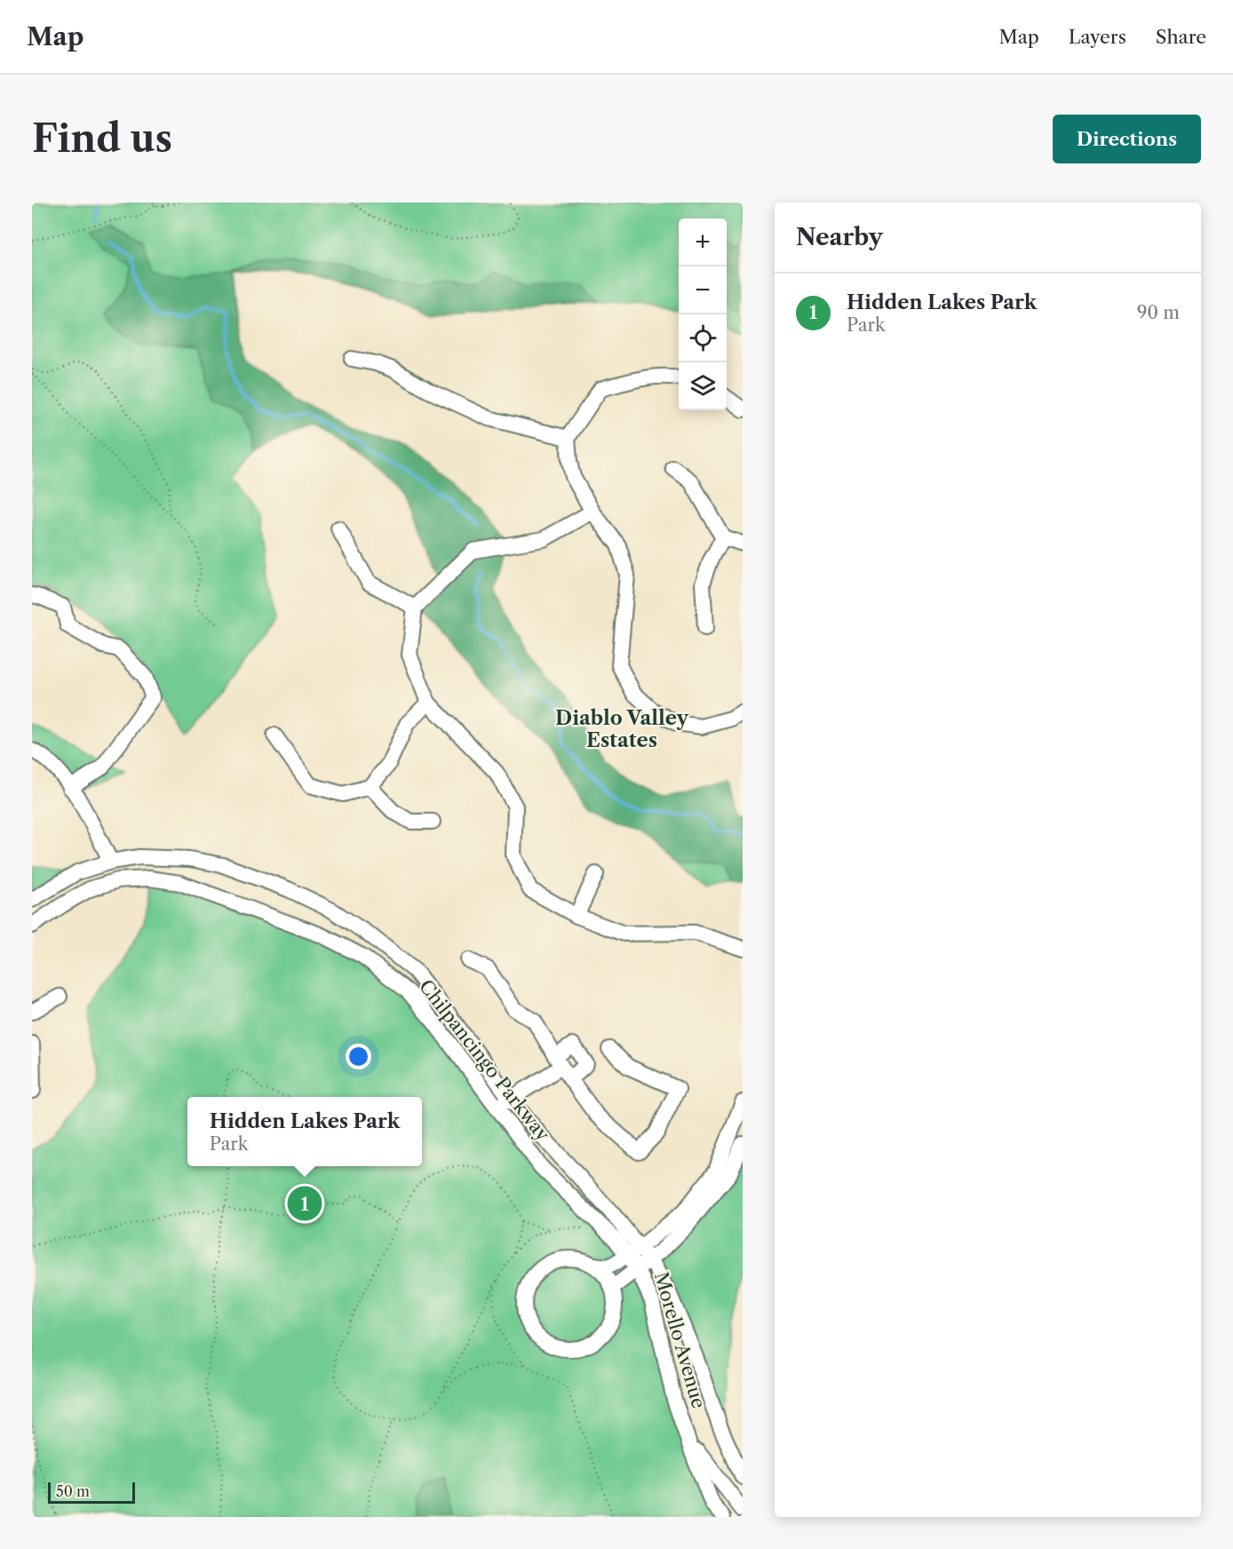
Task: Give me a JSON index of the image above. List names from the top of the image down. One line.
{"streets":{"street":["Chilpancingo Parkway","Morello Avenue"]},"crossings":[["Chilpancingo Parkway","Morello Avenue"]],"districts":["Diablo Valley Estates"],"scale_bar":"50 m","page":{"header":"Map","nav":["Map","Layers","Share"],"buttons":"Directions","title":"Find us","heading":"Nearby","map_buttons":["+","−"],"list":[{"mark":"1","name":"Hidden Lakes Park","note":"Park","value":"90 m"}],"popup":["Hidden Lakes Park","Park"],"pins":"1","scale":"50 m"}}
